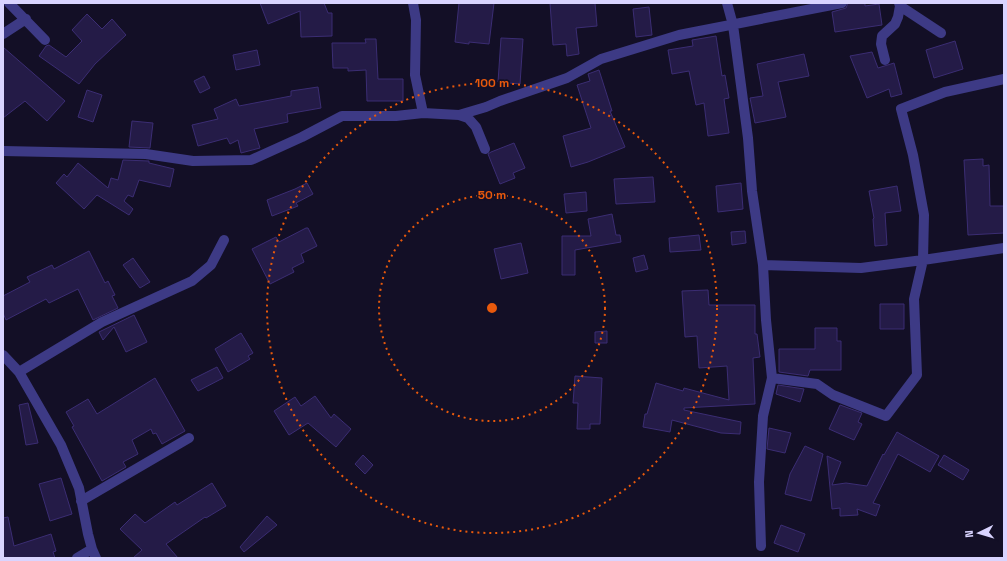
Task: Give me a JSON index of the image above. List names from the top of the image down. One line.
{"north":"left","rings":["100 m","50 m"]}
